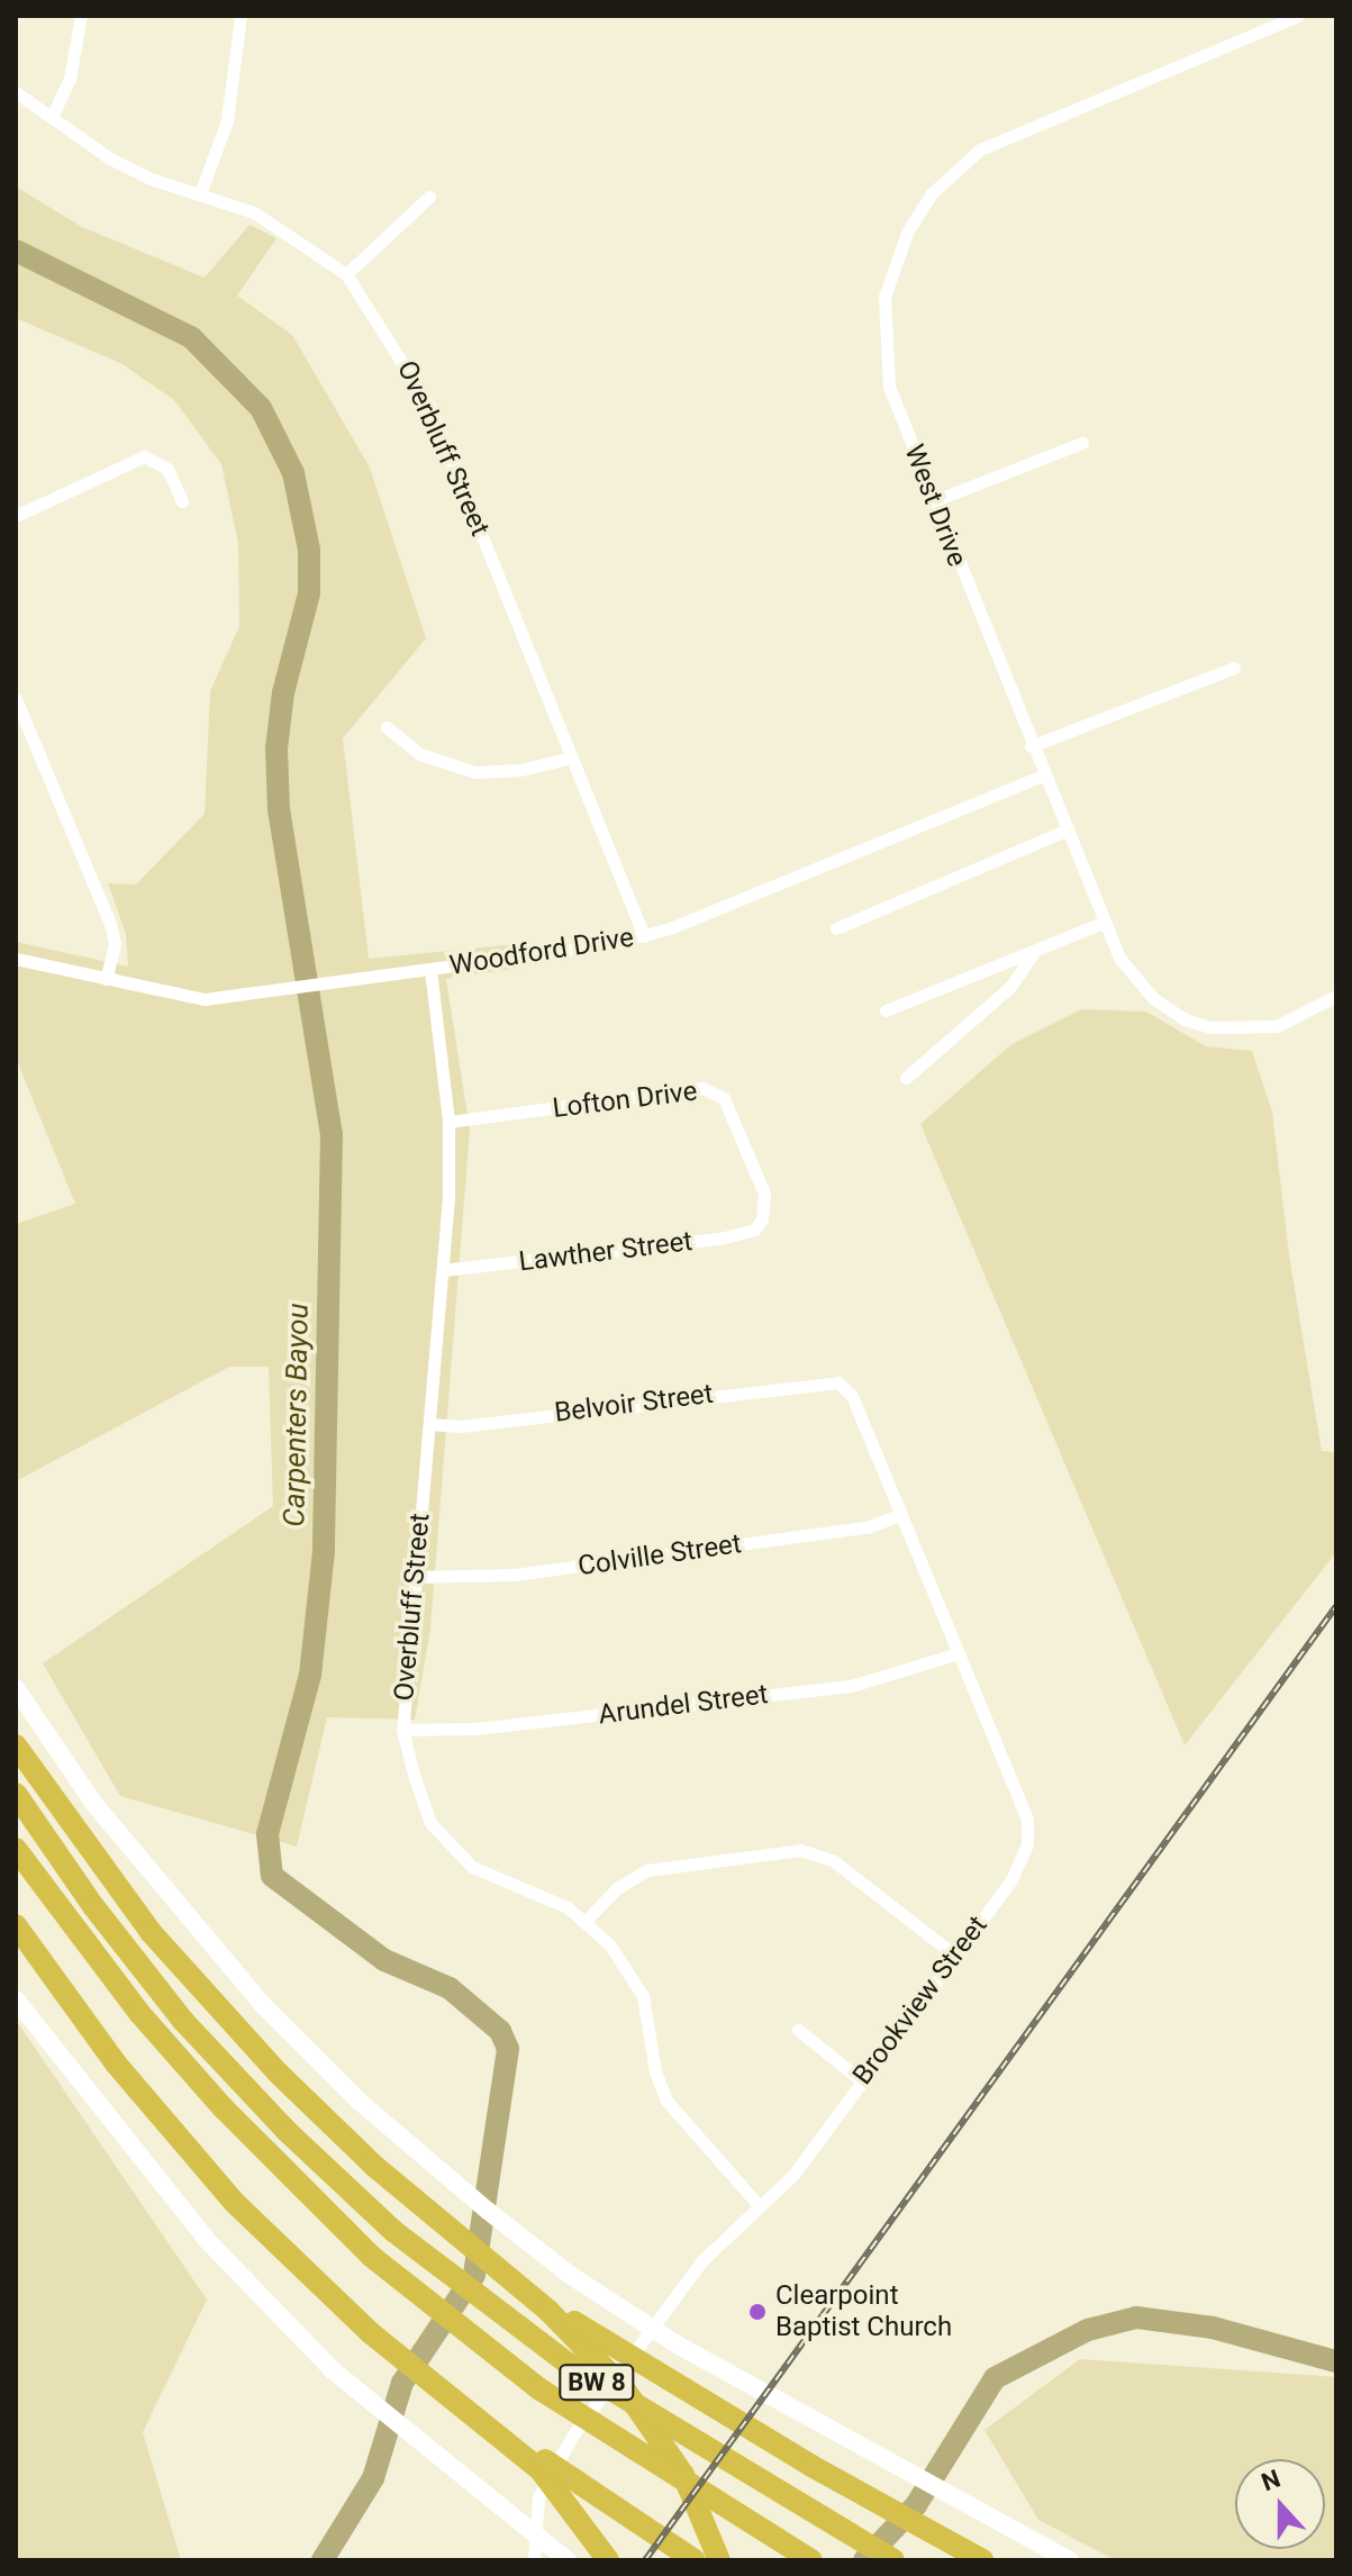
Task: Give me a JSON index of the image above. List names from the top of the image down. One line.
{"streets":{"highway":["BW 8"],"street":["Overbluff Street","West Drive","Woodford Drive","Lofton Drive","Lawther Street","Belvoir Street","Colville Street","Arundel Street","Brookview Street"]},"crossings":[["Overbluff Street","Woodford Drive"],["Overbluff Street","Lofton Drive"],["Overbluff Street","Lawther Street"],["Overbluff Street","Belvoir Street"],["Overbluff Street","Colville Street"],["Overbluff Street","Arundel Street"],["Overbluff Street","Brookview Street"],["West Drive","Woodford Drive"],["Lofton Drive","Lawther Street"],["Belvoir Street","Brookview Street"],["Colville Street","Brookview Street"],["Arundel Street","Brookview Street"]],"water":["Carpenters Bayou"],"places":["Clearpoint Baptist Church"],"north":"top"}
